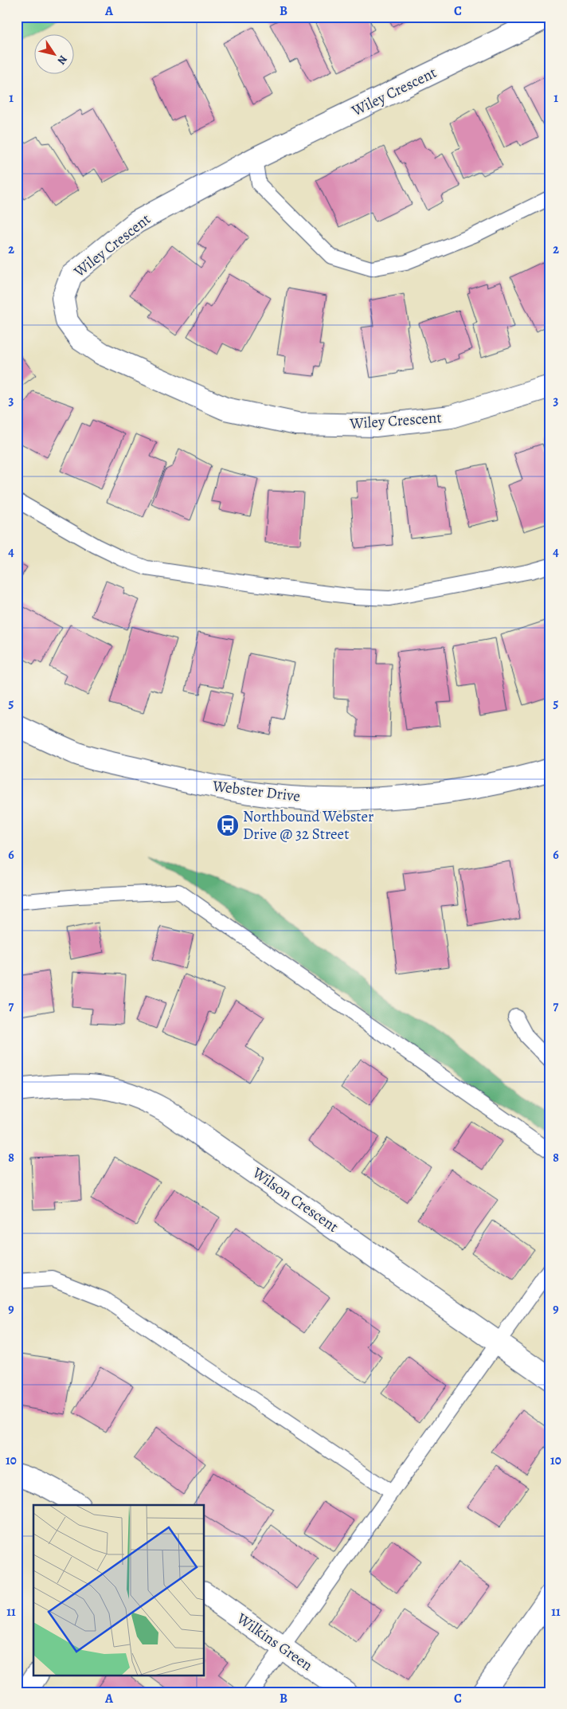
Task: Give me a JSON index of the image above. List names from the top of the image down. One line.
{"streets":{"street":["Wiley Crescent","Webster Drive","Wilson Crescent","Wilkins Green"]},"places":{"bus stop":["Northbound Webster Drive @ 32 Street"]},"north":"bottom right","grid":{"columns":["A","B","C"],"rows":["1","2","3","4","5","6","7","8","9","10","11"]}}
